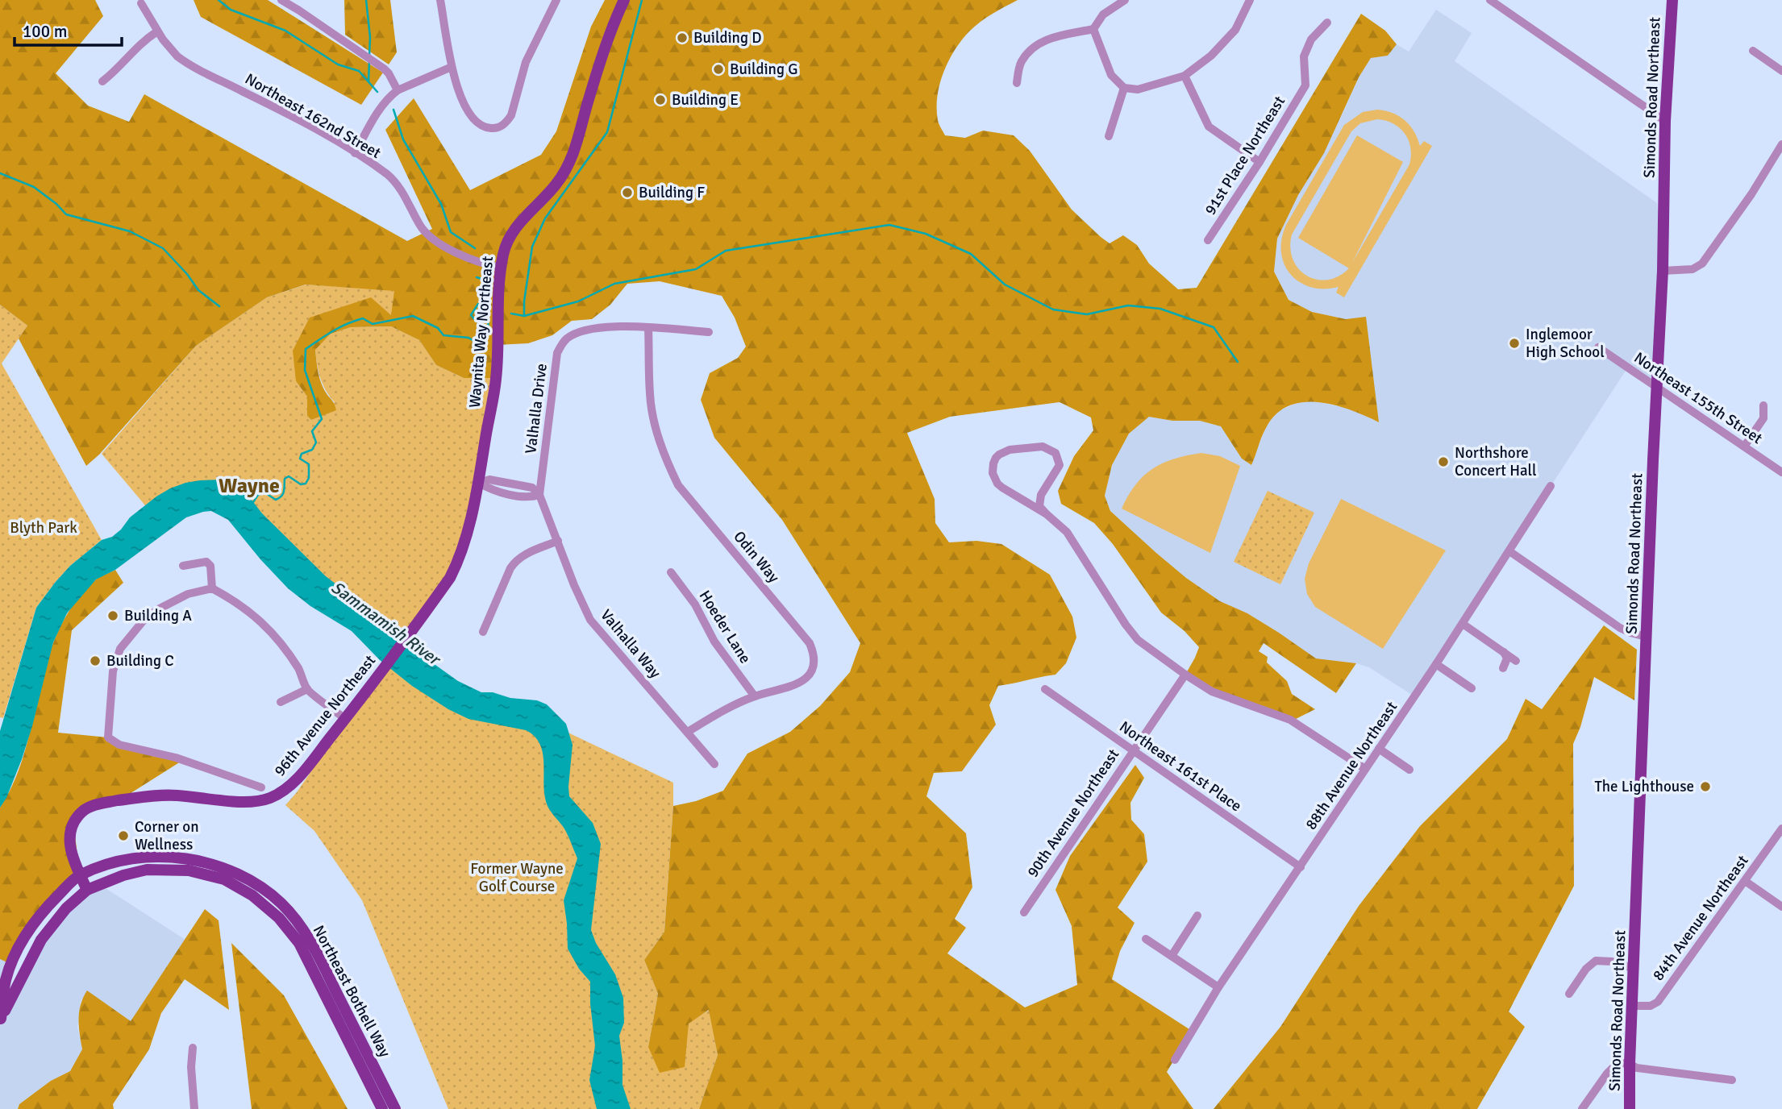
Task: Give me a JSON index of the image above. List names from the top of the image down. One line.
{"streets":{"main road":["Simonds Road Northeast","Waynita Way Northeast","96th Avenue Northeast","Northeast Bothell Way"],"street":["Northeast 162nd Street","91st Place Northeast","Northeast 155th Street","Valhalla Drive","Odin Way","Hoeder Lane","Valhalla Way","88th Avenue Northeast","Northeast 161st Place","90th Avenue Northeast","84th Avenue Northeast"]},"crossings":[["Simonds Road Northeast","Northeast 155th Street"],["Simonds Road Northeast","84th Avenue Northeast"],["Northeast 162nd Street","Waynita Way Northeast"],["Waynita Way Northeast","96th Avenue Northeast"],["Valhalla Drive","Odin Way"],["Valhalla Drive","Valhalla Way"],["Odin Way","Hoeder Lane"],["Odin Way","Valhalla Way"],["96th Avenue Northeast","Northeast Bothell Way"],["88th Avenue Northeast","Northeast 161st Place"],["Northeast 161st Place","90th Avenue Northeast"]],"districts":["Wayne"],"water":["Sammamish River"],"parks":["Blyth Park","Former Wayne Golf Course"],"places":["Building D","Building G","Building E","Building F","Inglemoor High School","Northshore Concert Hall","Building A","Building C","The Lighthouse","Corner on Wellness"],"scale_bar":"100 m"}
